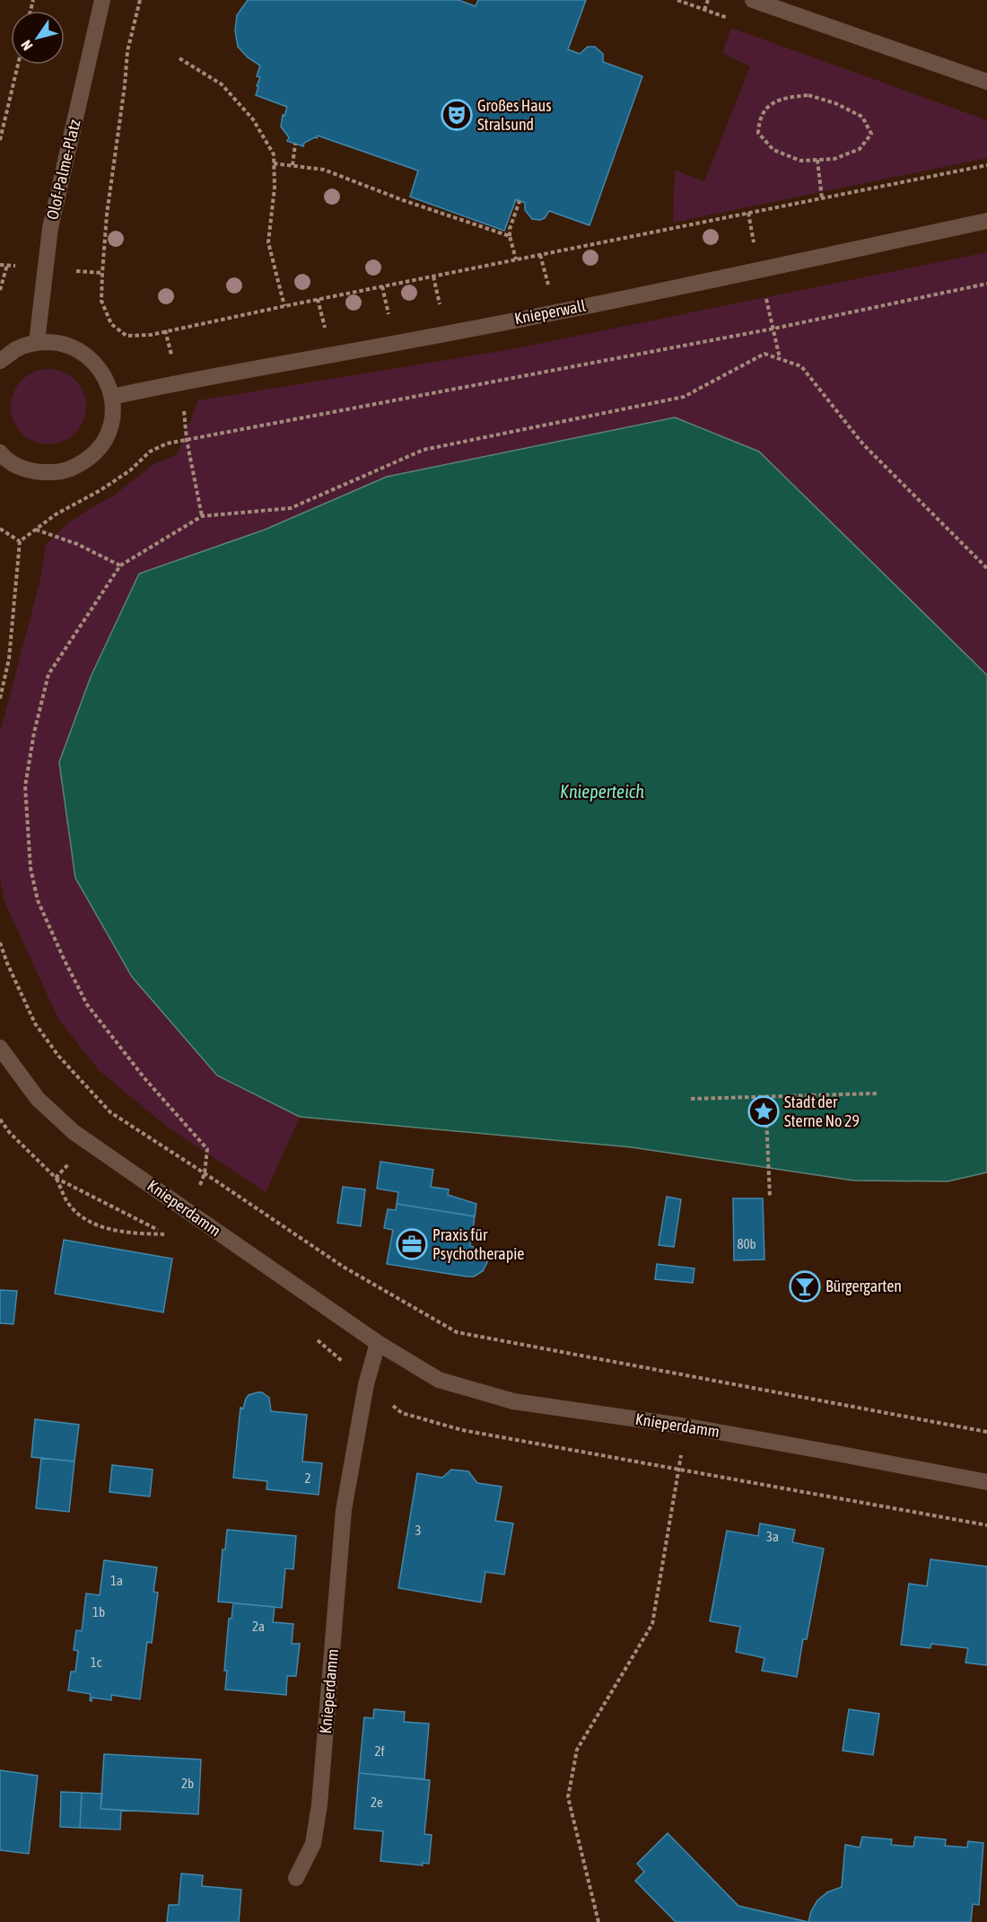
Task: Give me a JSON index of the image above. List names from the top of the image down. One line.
{"streets":{"street":["Olof-Palme-Platz","Knieperwall","Knieperdamm"]},"water":["Knieperteich"],"places":{"theatre":["Großes Haus Stralsund"],"place":["Stadt der Sterne No 29"],"office":["Praxis für Psychotherapie"],"bar":["Bürgergarten"]},"house_numbers":["80b","2","3","3a","1a","1b","2a","1c","2f","2b","2e"],"north":"bottom left"}
